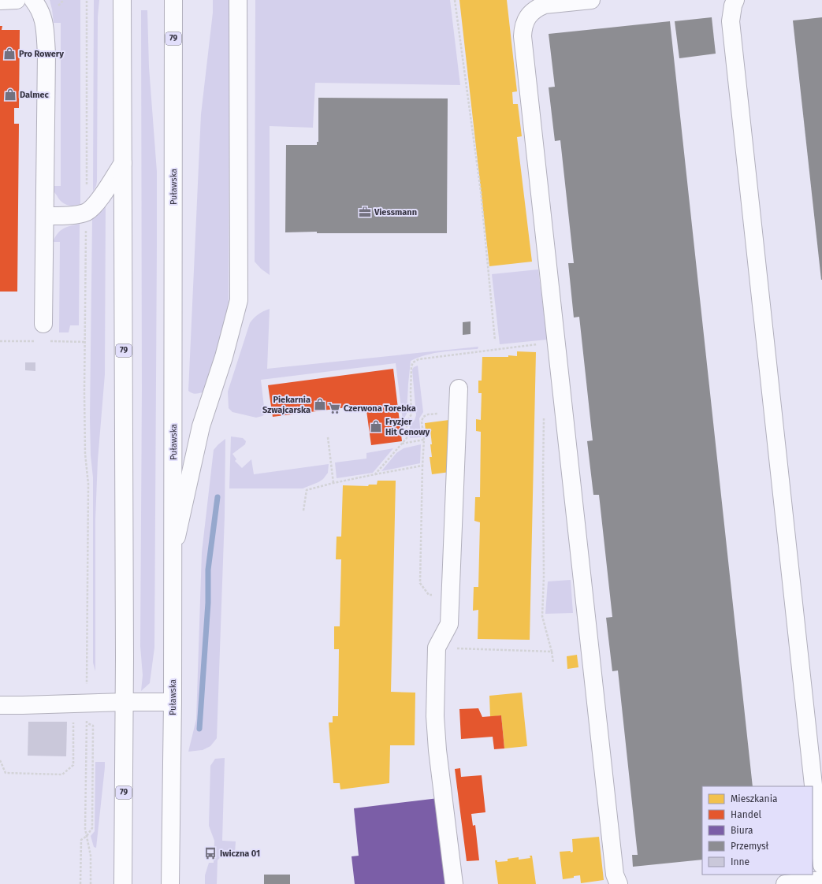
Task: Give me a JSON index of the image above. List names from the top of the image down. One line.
{"streets":{"main road":["79","Puławska"]},"places":{"shop":["Pro Rowery","Dalmec","Piekarnia Szwajcarska","Fryzjer Hit Cenowy"],"office":["Viessmann"],"supermarket":["Czerwona Torebka"],"bus stop":["Iwiczna 01"]},"legend":["Mieszkania","Handel","Biura","Przemysł","Inne"]}
